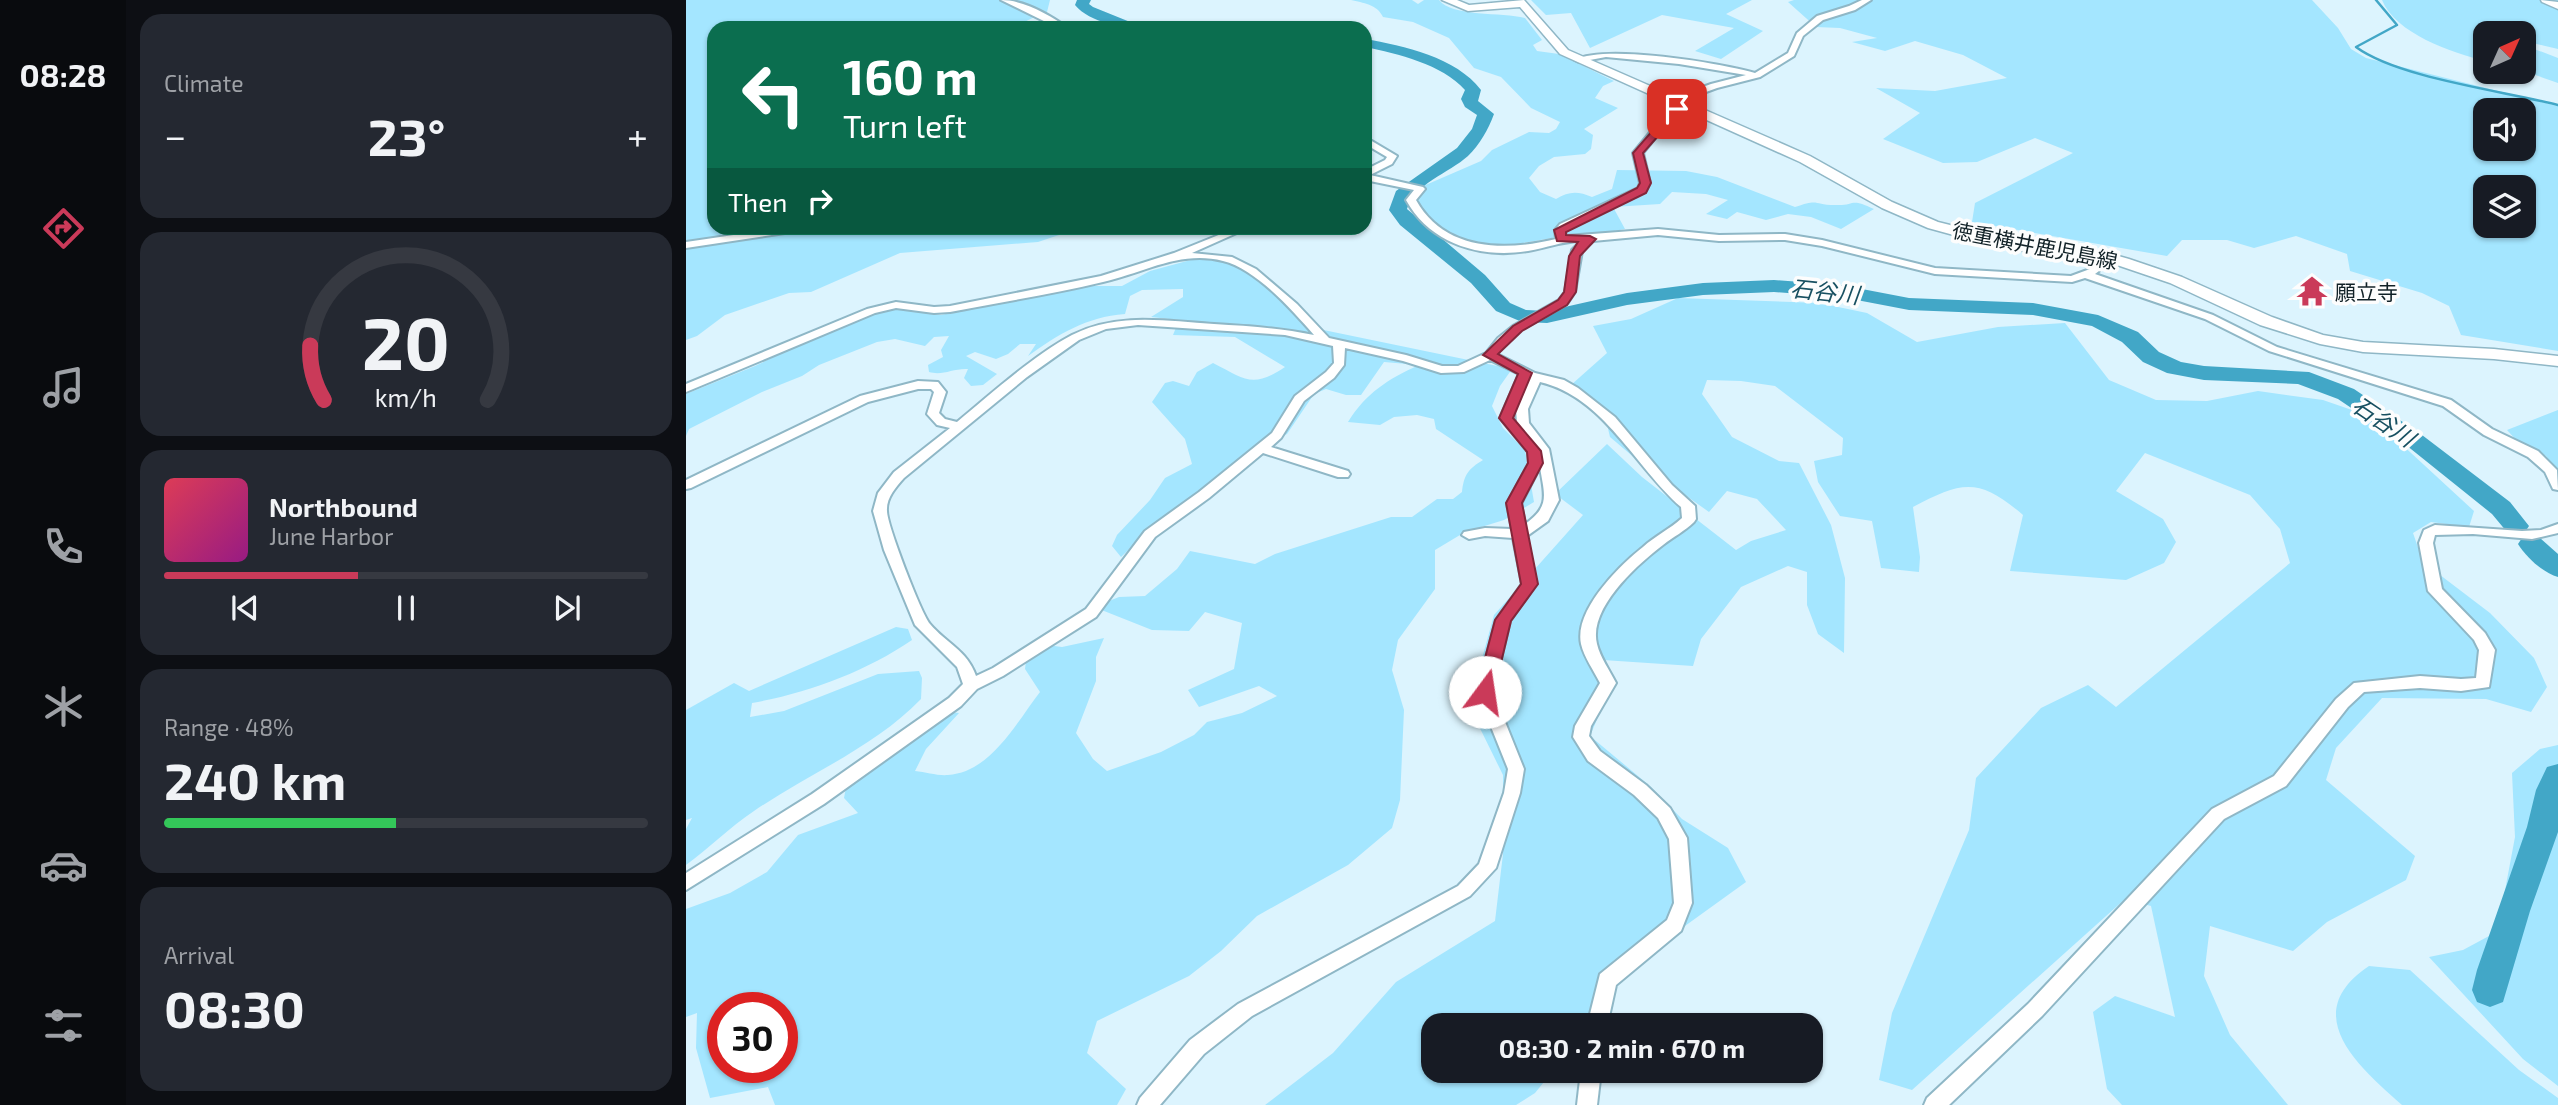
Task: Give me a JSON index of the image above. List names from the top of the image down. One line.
{"streets":{"main road":["徳重横井鹿児島線"]},"water":["石谷川"],"places":{"temple":["願立寺"]},"north":"top right","page":{"tabs":"08:28","tile":["Climate",["Range · 48%","240 km"],["Arrival","08:30"]],"turn":["160 m","Turn left"],"heat":["−","23°","+"],"then":"Then","song":["Northbound","June Harbor"],"limit":"30","trip":"08:30 · 2 min · 670 m","gauge":["20","km/h"]}}
